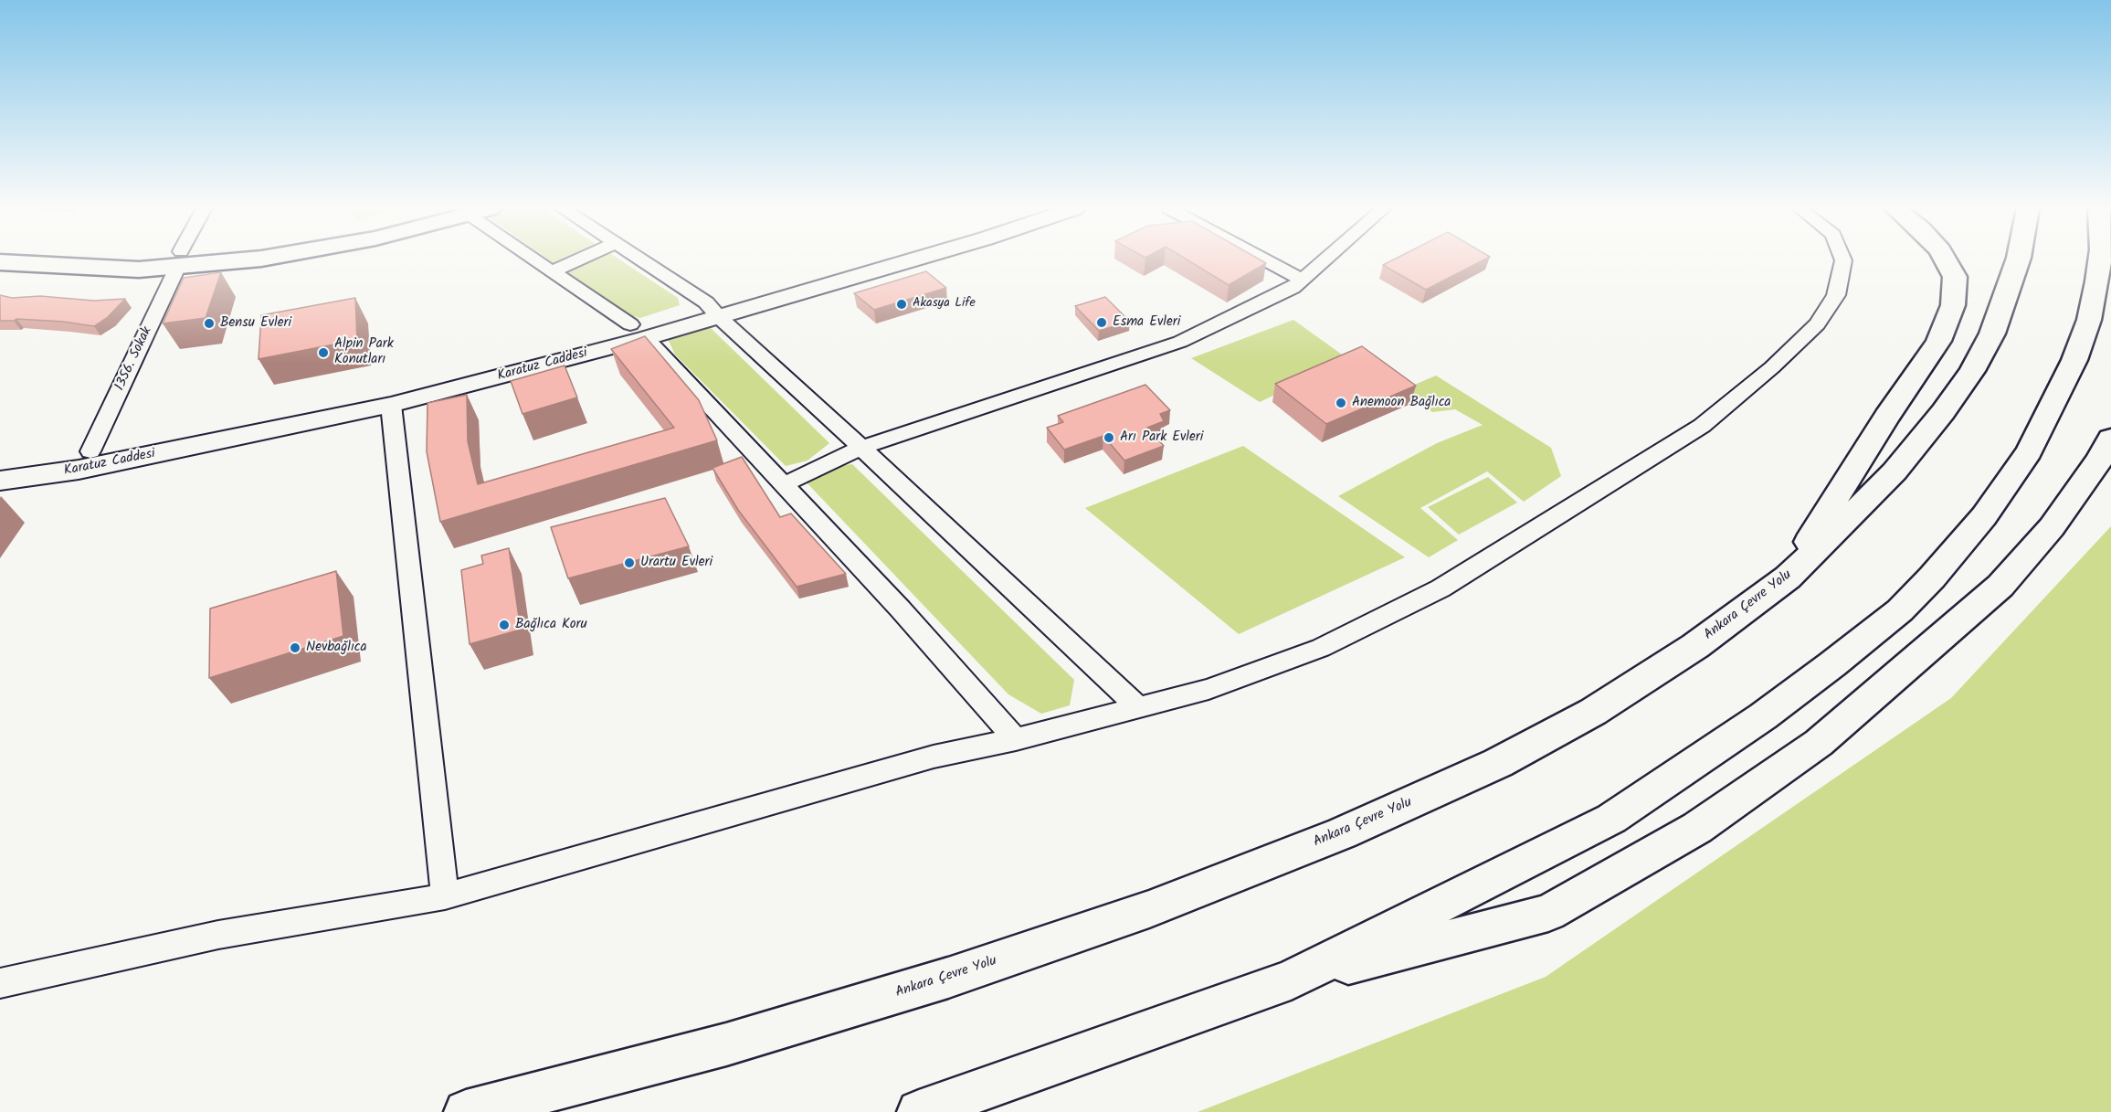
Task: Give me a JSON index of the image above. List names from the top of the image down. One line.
{"streets":{"main road":["Ankara Çevre Yolu"],"street":["1356. Sokak","Karatuz Caddesi"]},"crossings":[["1356. Sokak","Karatuz Caddesi"]],"places":["Akasya Life","Esma Evleri","Bensu Evleri","Alpin Park Konutları","Anemoon Bağlıca","Arı Park Evleri","Urartu Evleri","Bağlıca Koru","Nevbağlıca"]}
